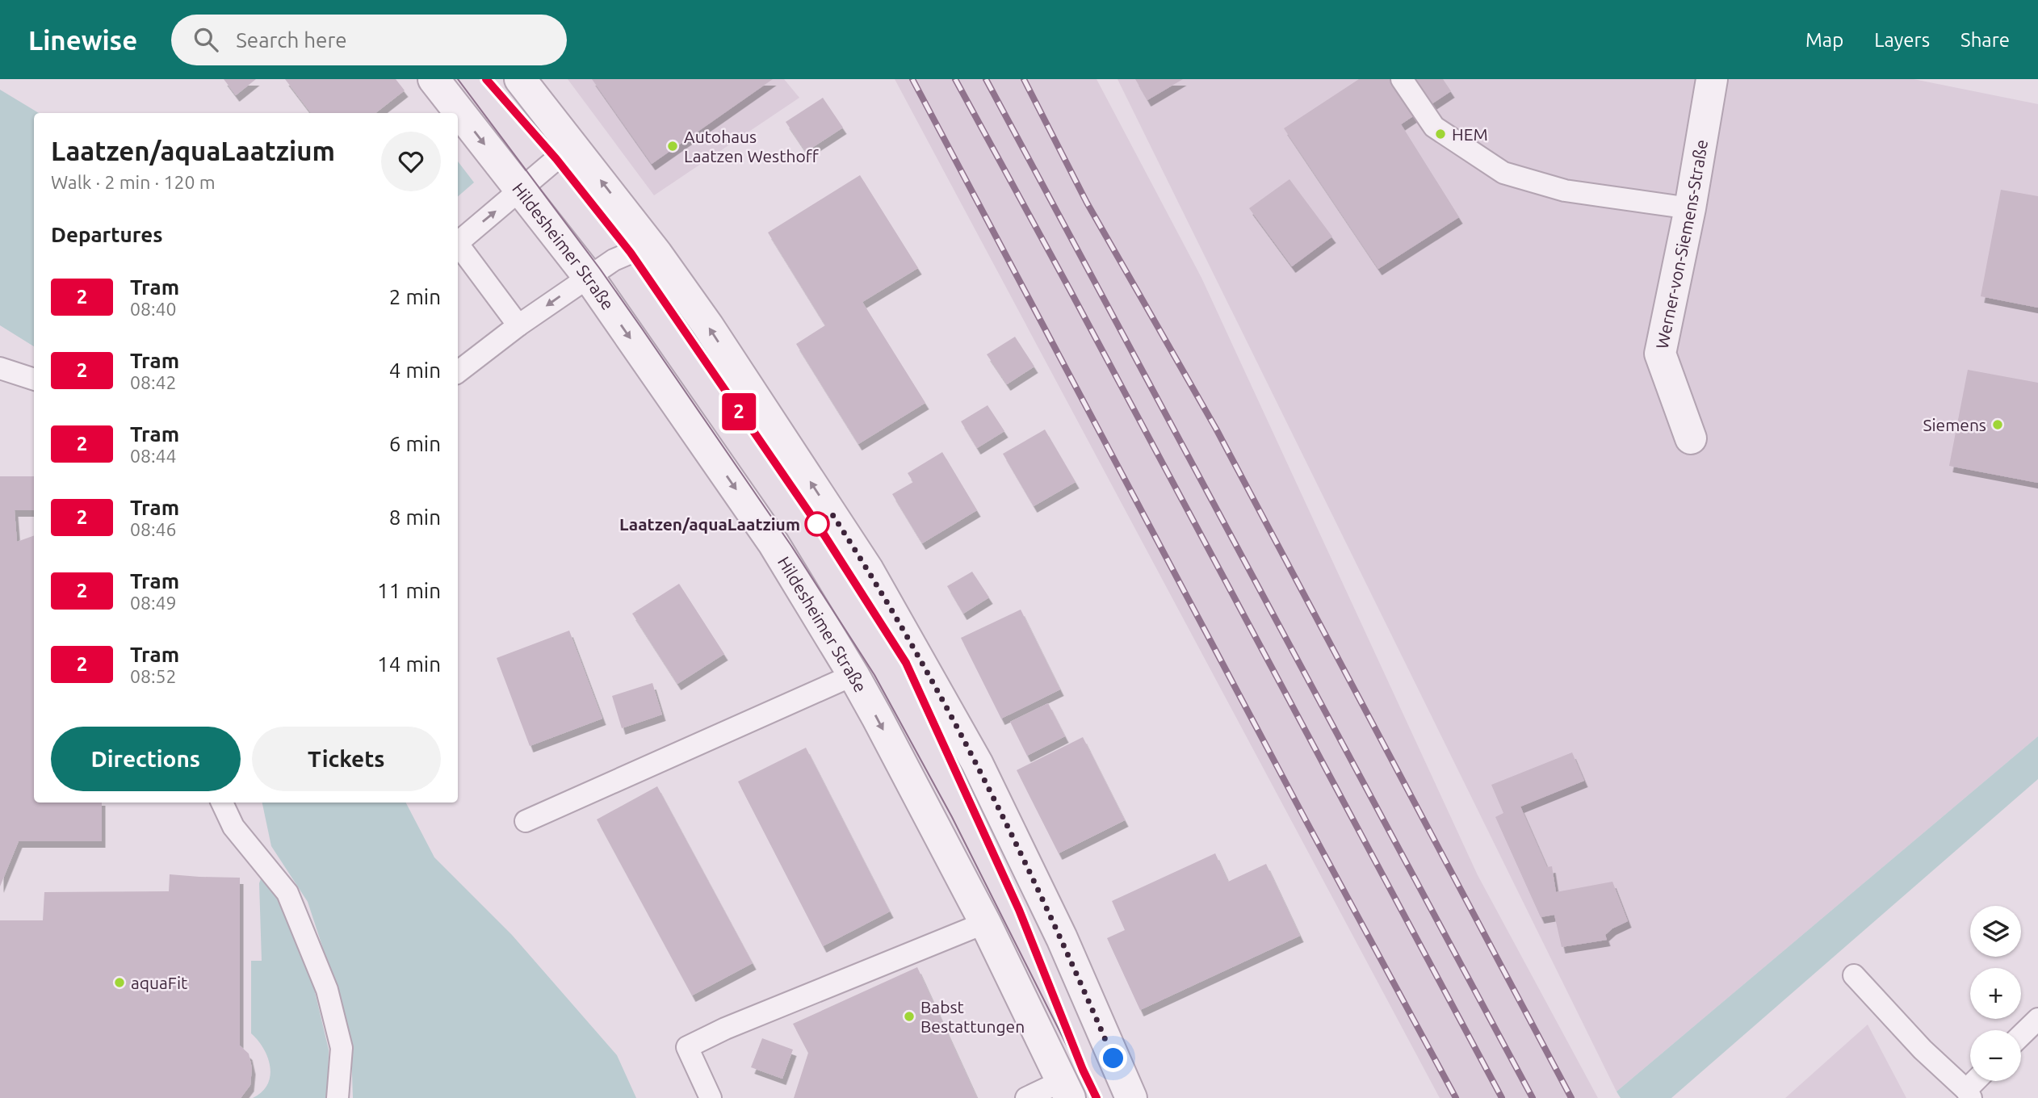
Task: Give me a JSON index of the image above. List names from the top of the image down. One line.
{"streets":{"street":["Werner-von-Siemens-Straße","Hildesheimer Straße"]},"places":["HEM","Autohaus Laatzen Westhoff","Siemens","Laatzen/aquaLaatzium","aquaFit","Babst Bestattungen"],"lines":["tram line 2"],"page":{"header":"Linewise","search":"Search here","nav":["Map","Layers","Share"],"on_map":"2","heading":[["Laatzen/aquaLaatzium","Walk · 2 min · 120 m"],"Departures"],"list":[{"mark":"2","name":"Tram","note":"08:40","value":"2 min"},{"mark":"2","name":"Tram","note":"08:42","value":"4 min"},{"mark":"2","name":"Tram","note":"08:44","value":"6 min"},{"mark":"2","name":"Tram","note":"08:46","value":"8 min"},{"mark":"2","name":"Tram","note":"08:49","value":"11 min"},{"mark":"2","name":"Tram","note":"08:52","value":"14 min"}],"buttons":["Directions","Tickets"],"map_buttons":["+","−"]}}
